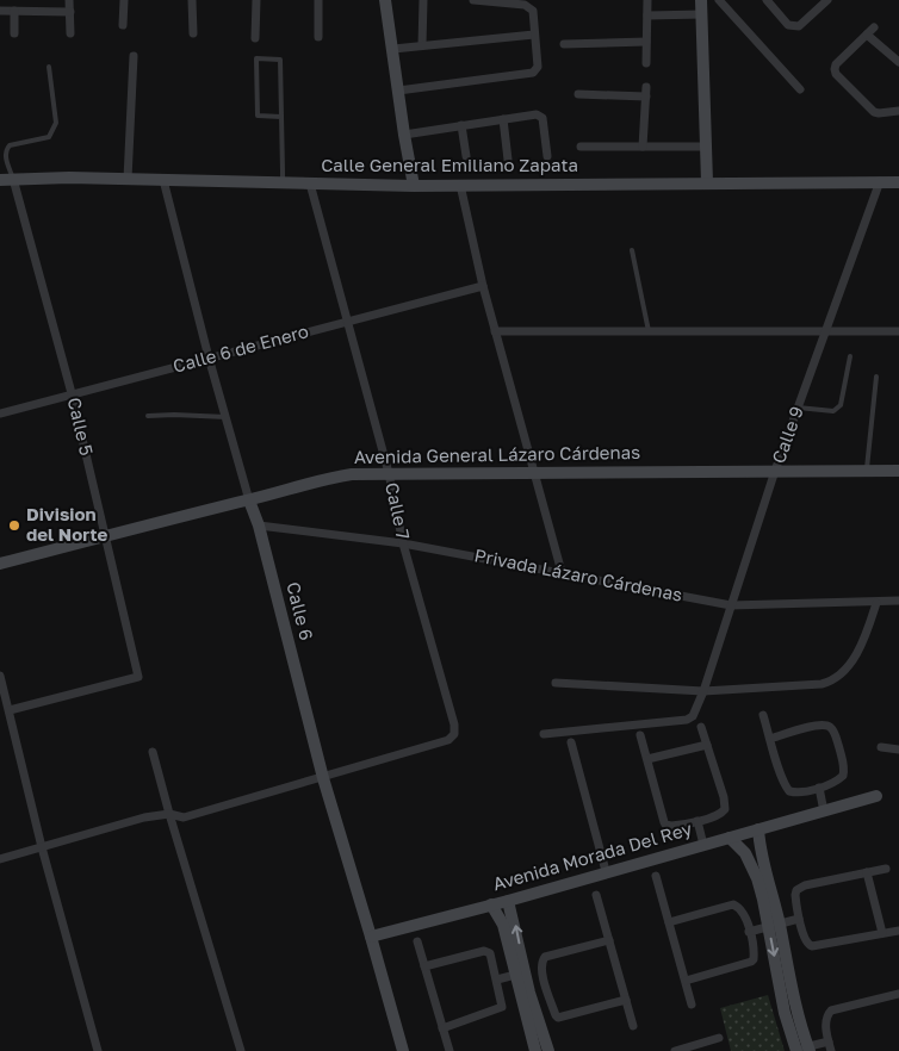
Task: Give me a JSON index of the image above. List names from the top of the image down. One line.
{"streets":{"street":["Calle General Emiliano Zapata","Calle 6 de Enero","Calle 5","Calle 9","Avenida General Lázaro Cárdenas","Calle 7","Privada Lázaro Cárdenas","Calle 6","Avenida Morada Del Rey"]},"crossings":[["Calle General Emiliano Zapata","Calle 5"],["Calle General Emiliano Zapata","Calle 9"],["Calle General Emiliano Zapata","Calle 7"],["Calle General Emiliano Zapata","Calle 6"],["Calle 6 de Enero","Calle 5"],["Calle 6 de Enero","Calle 7"],["Calle 6 de Enero","Calle 6"],["Calle 5","Avenida General Lázaro Cárdenas"],["Calle 9","Avenida General Lázaro Cárdenas"],["Calle 9","Privada Lázaro Cárdenas"],["Avenida General Lázaro Cárdenas","Calle 7"],["Avenida General Lázaro Cárdenas","Calle 6"],["Calle 7","Privada Lázaro Cárdenas"],["Calle 7","Calle 6"],["Privada Lázaro Cárdenas","Calle 6"],["Calle 6","Avenida Morada Del Rey"]],"places":["Division del Norte"]}
